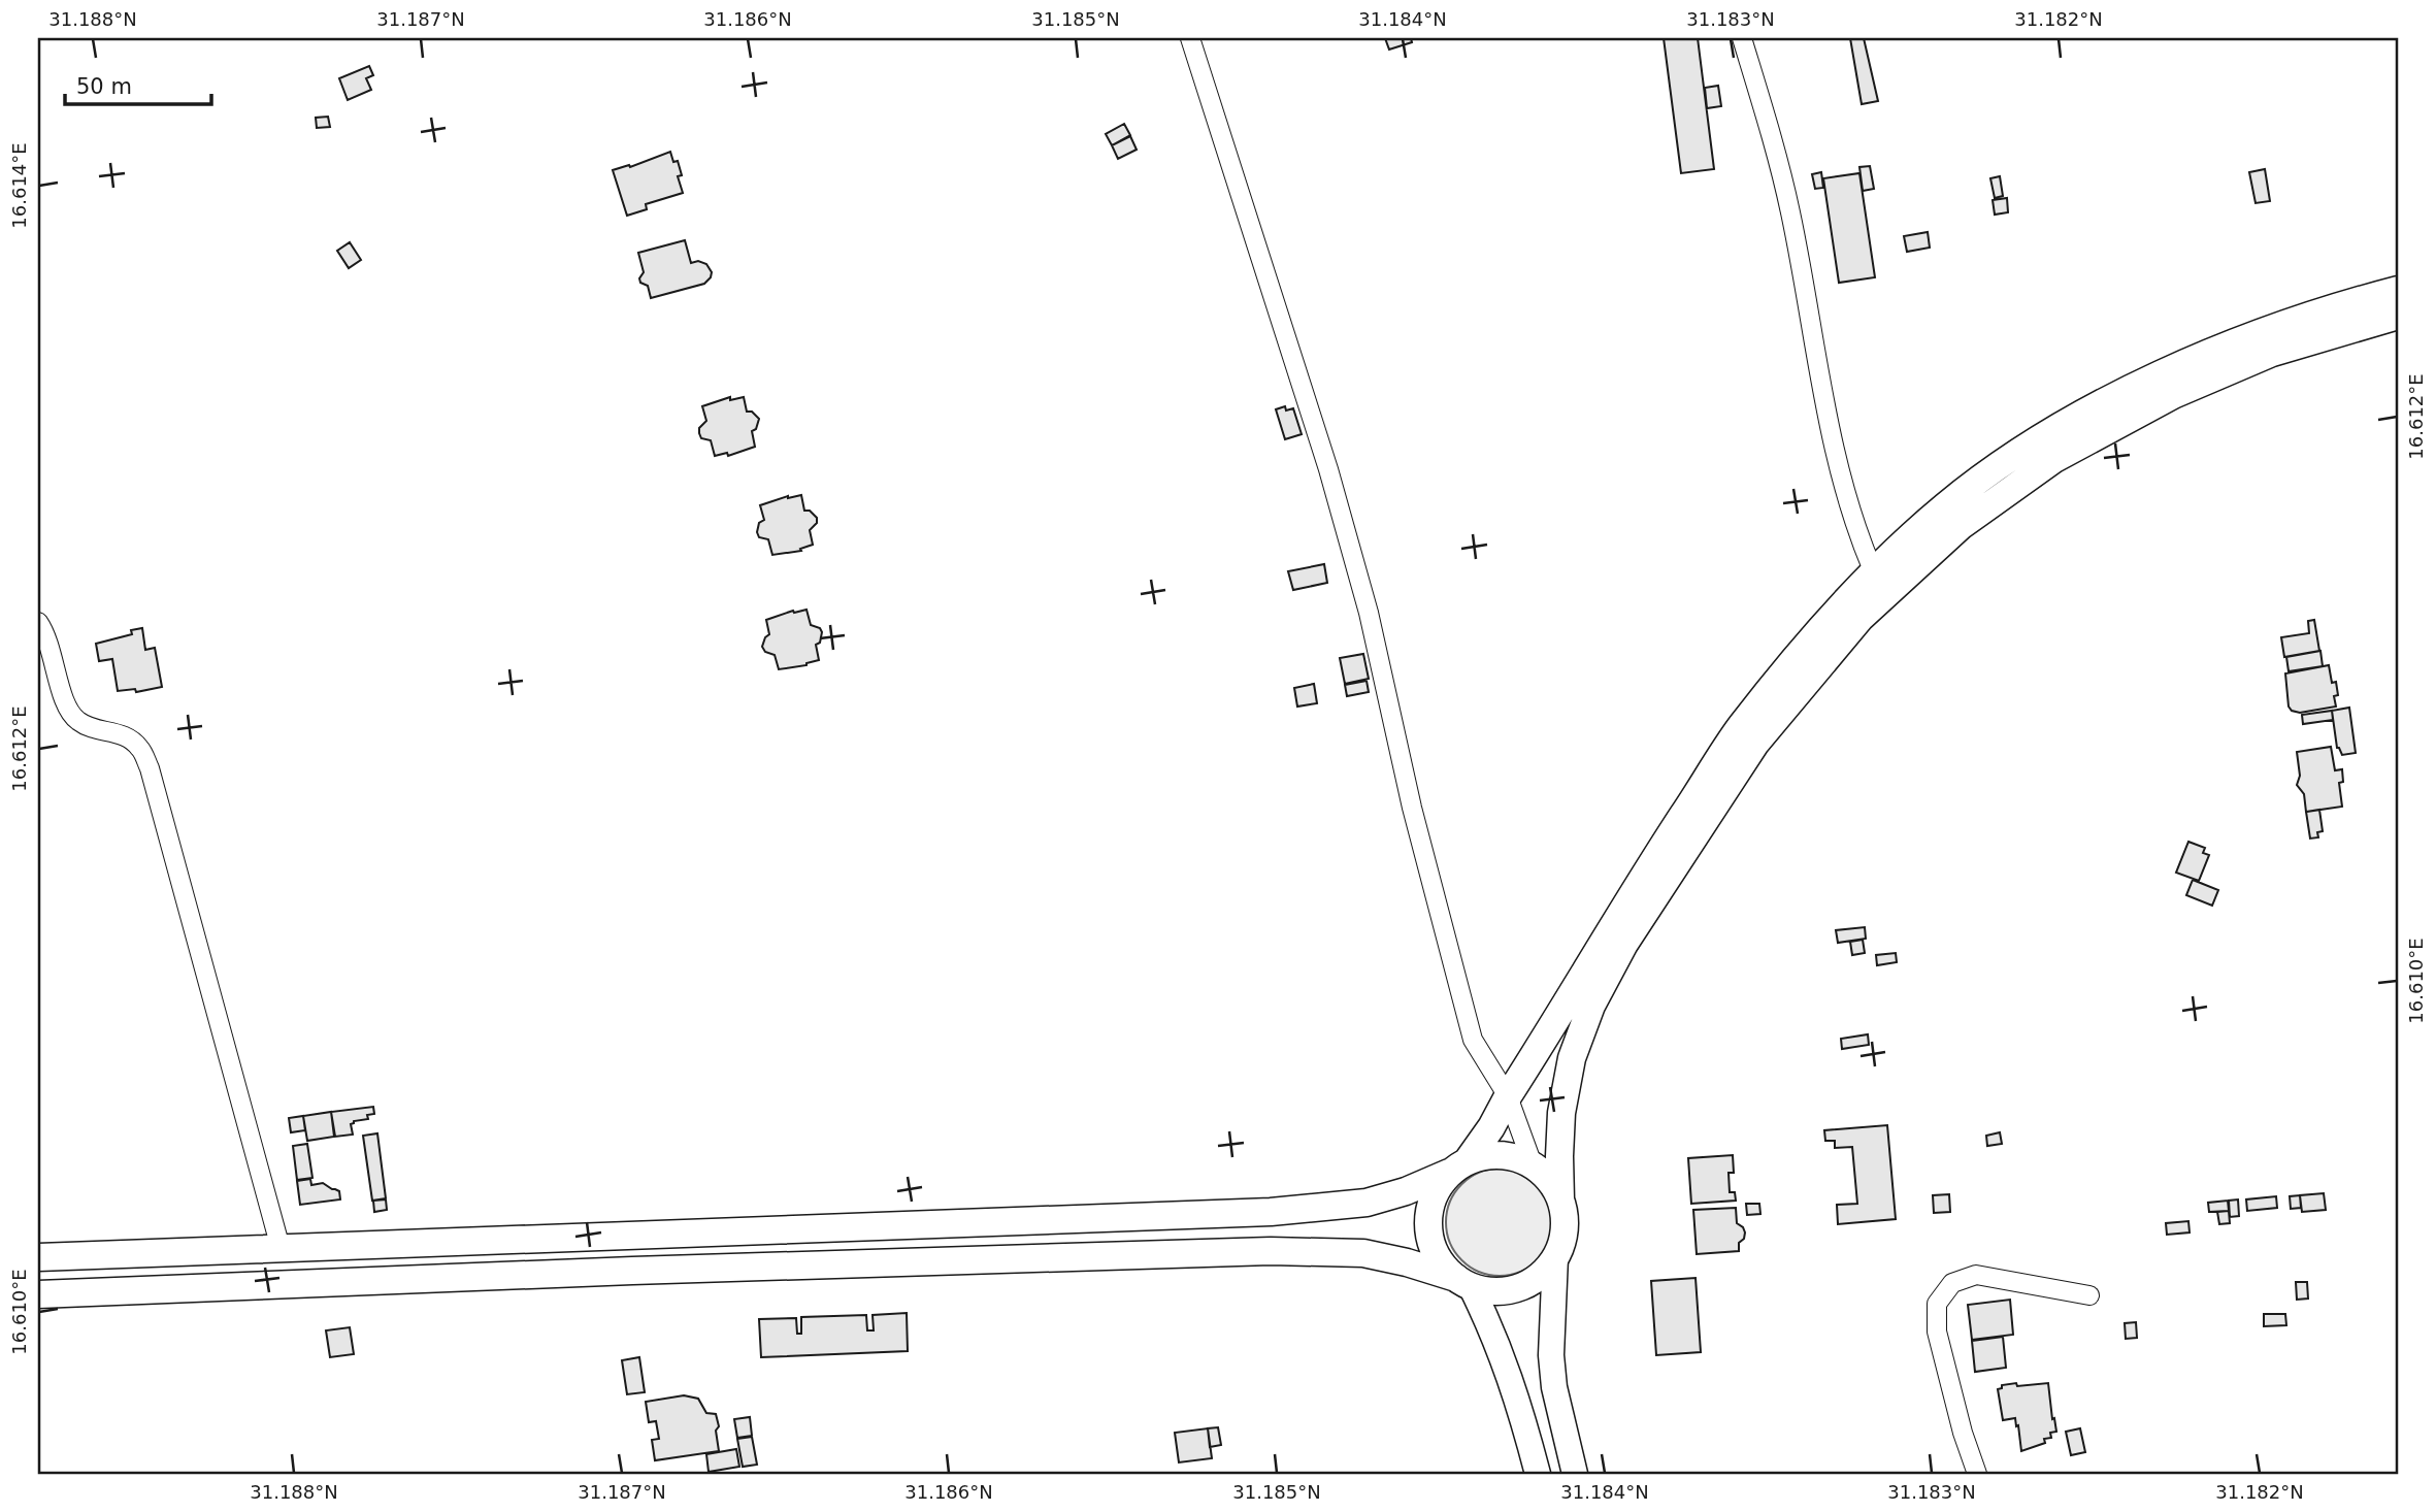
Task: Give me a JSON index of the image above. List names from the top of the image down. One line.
{"scale_bar":"50 m","coordinates":["31.188°N","31.187°N","31.186°N","31.185°N","31.184°N","31.183°N","31.182°N","16.614°E","16.612°E","16.610°E"]}
